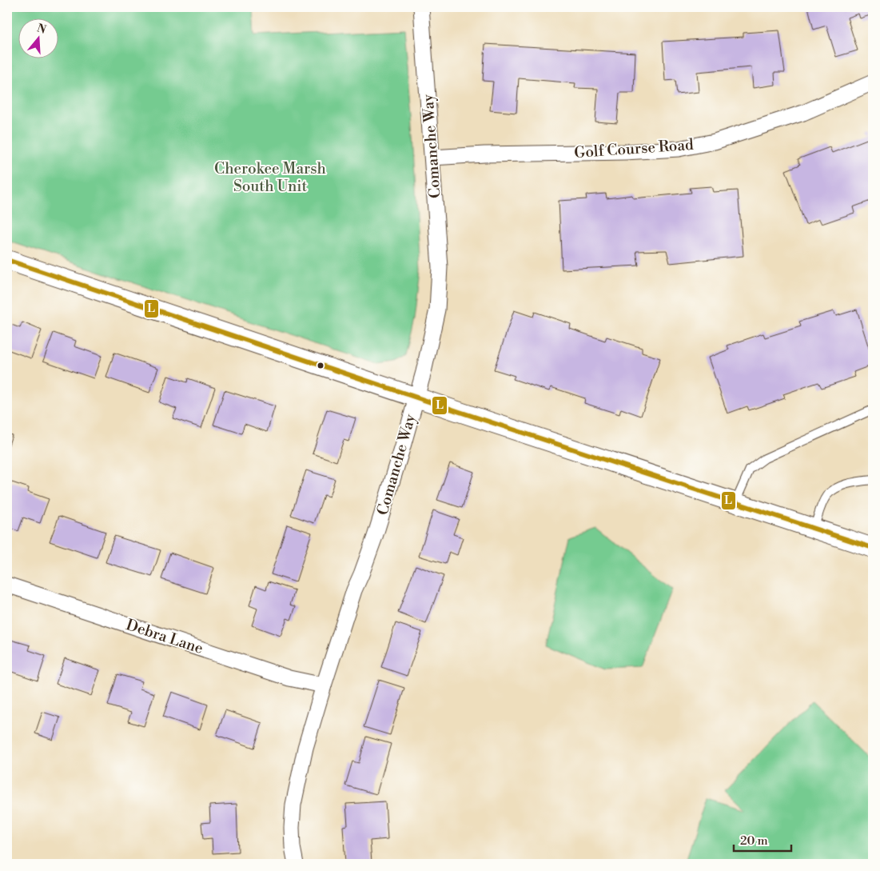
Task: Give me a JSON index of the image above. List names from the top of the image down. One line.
{"streets":{"street":["Comanche Way","Golf Course Road","Debra Lane"]},"crossings":[["Comanche Way","Golf Course Road"],["Comanche Way","Debra Lane"]],"parks":["Cherokee Marsh South Unit"],"lines":["transit line L"],"scale_bar":"20 m","north":"top"}
